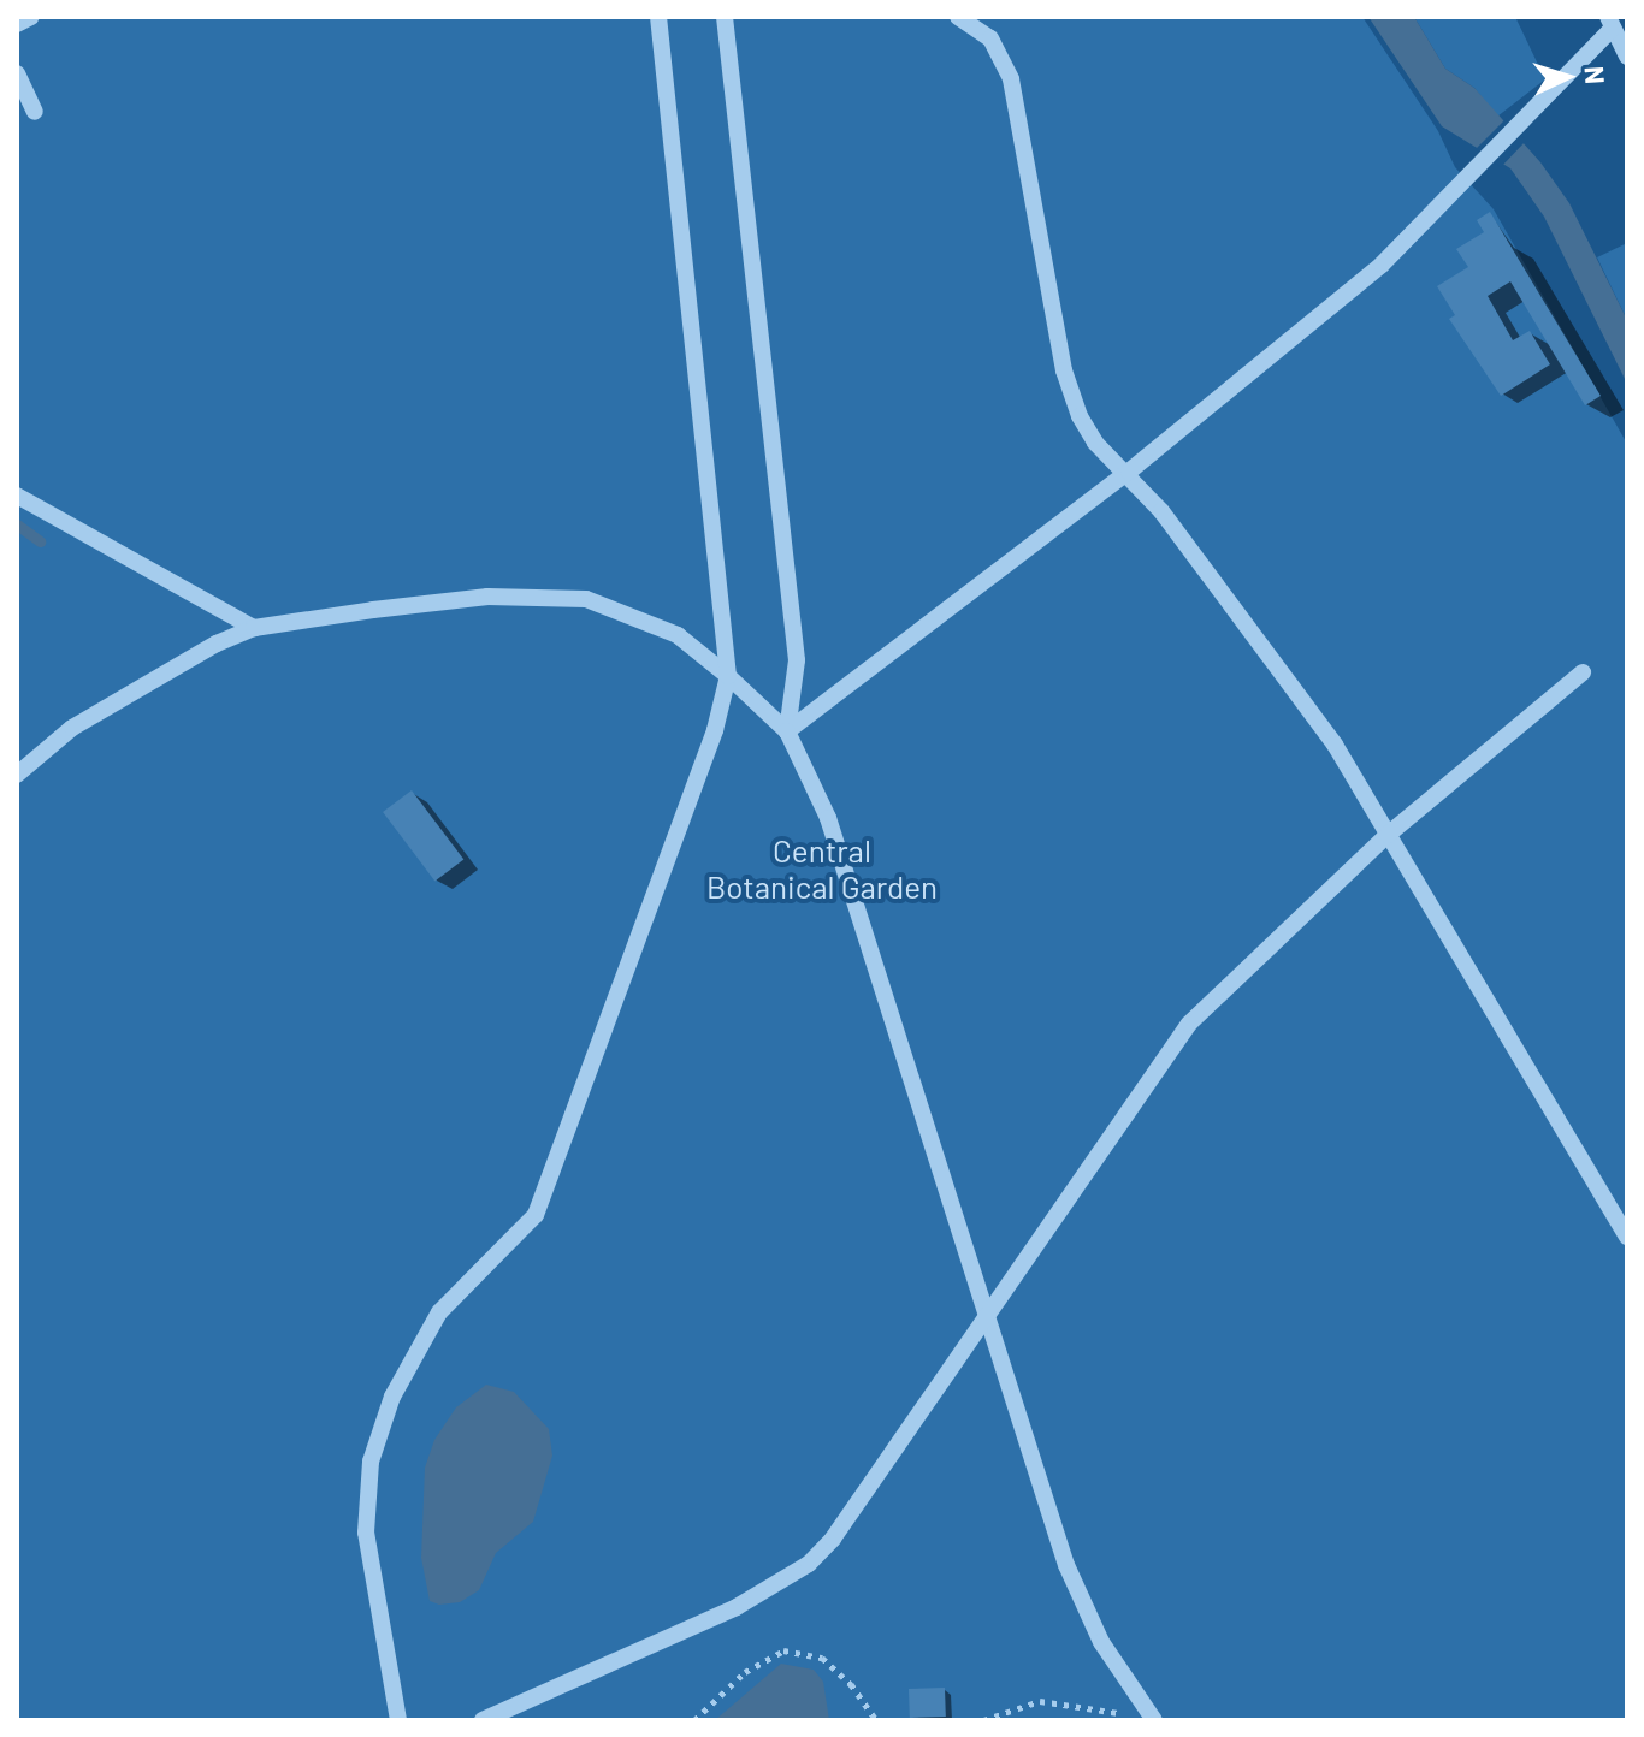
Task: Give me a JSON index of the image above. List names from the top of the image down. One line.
{"parks":["Central Botanical Garden"],"north":"right"}
